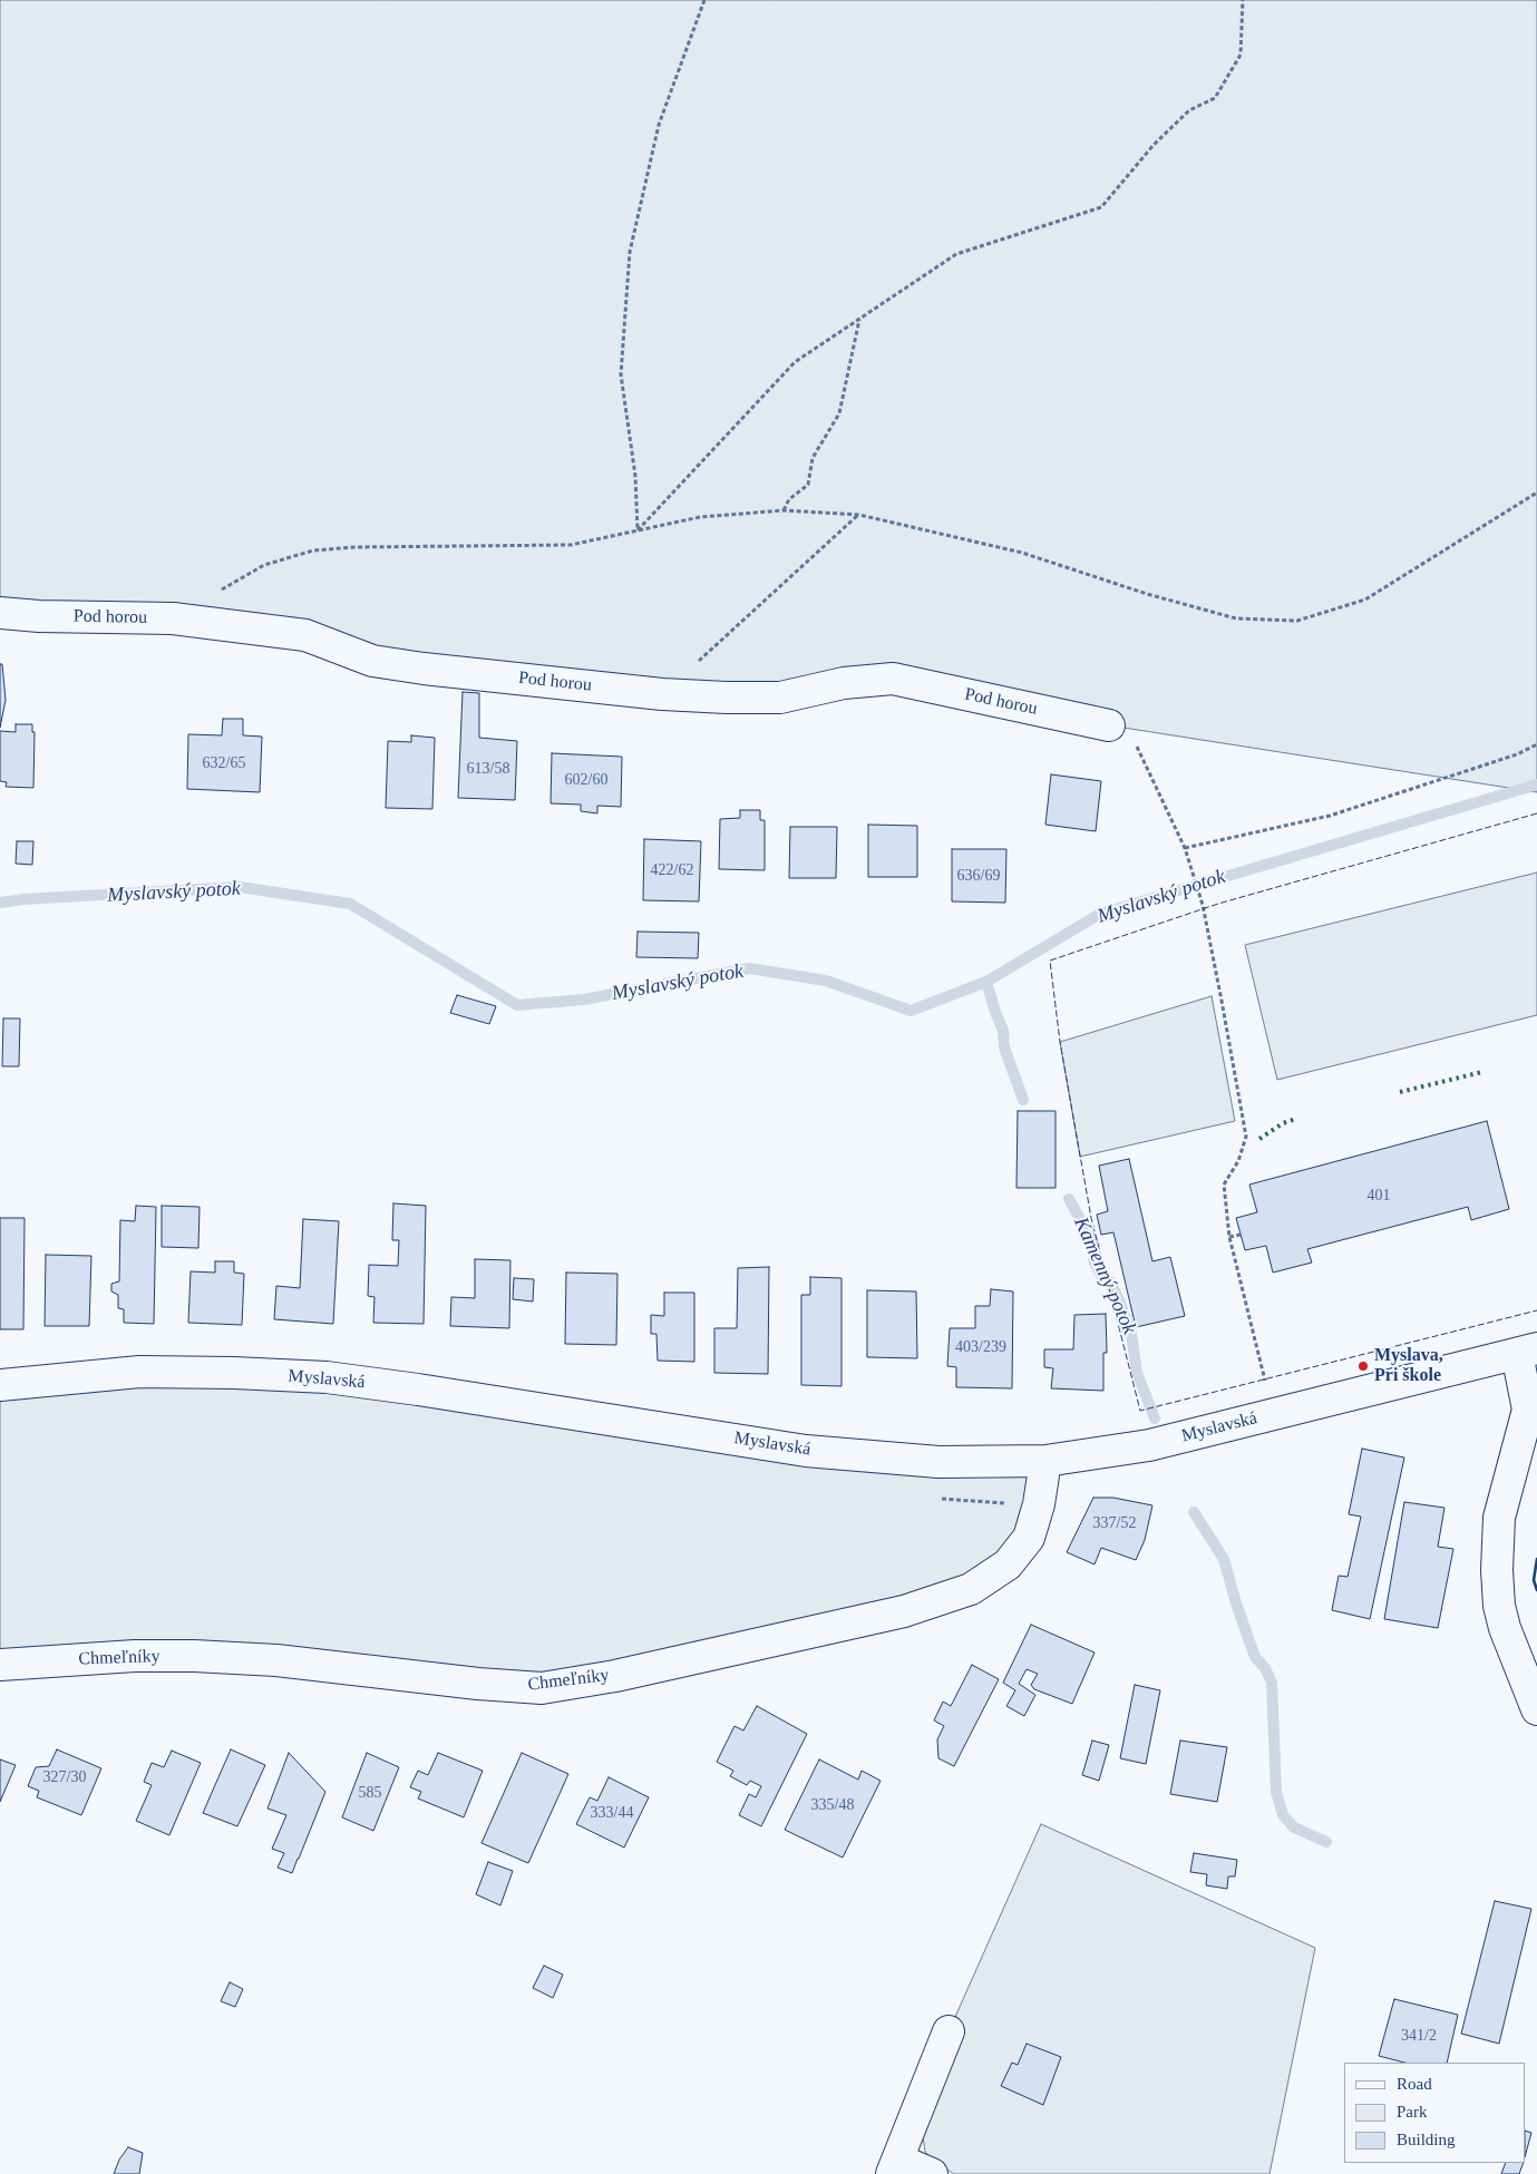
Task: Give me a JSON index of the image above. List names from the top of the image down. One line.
{"streets":{"street":["Pod horou","Myslavská","Chmeľníky"]},"crossings":[["Myslavská","Chmeľníky"]],"water":["Myslavský potok","Kamenný potok"],"places":["Myslava, Pri škole"],"house_numbers":["632/65","613/58","602/60","422/62","636/69","401","403/239","337/52","327/30","585","335/48","333/44","341/2"],"legend":["Road","Park","Building"]}
